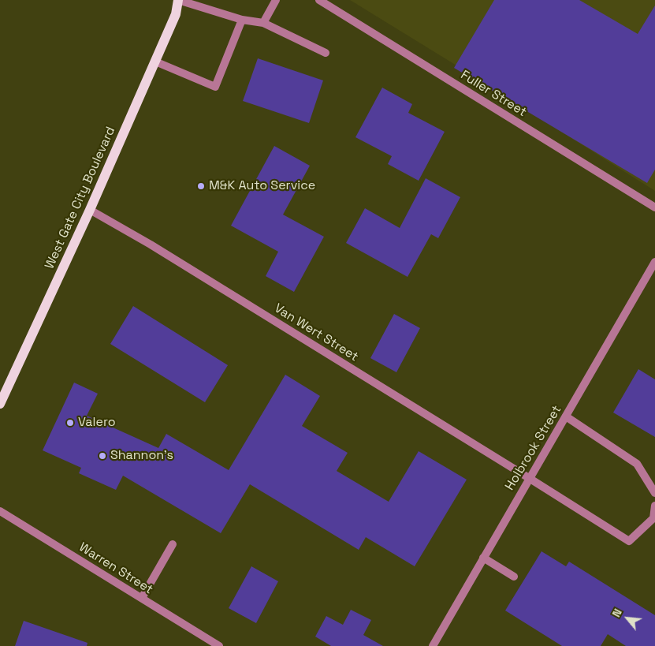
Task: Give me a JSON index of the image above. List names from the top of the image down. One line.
{"streets":{"main road":["West Gate City Boulevard"],"street":["Fuller Street","Van Wert Street","Holbrook Street","Warren Street"]},"crossings":[["West Gate City Boulevard","Van Wert Street"],["Van Wert Street","Holbrook Street"]],"places":["M&K Auto Service","Valero","Shannon's"],"north":"top left"}
